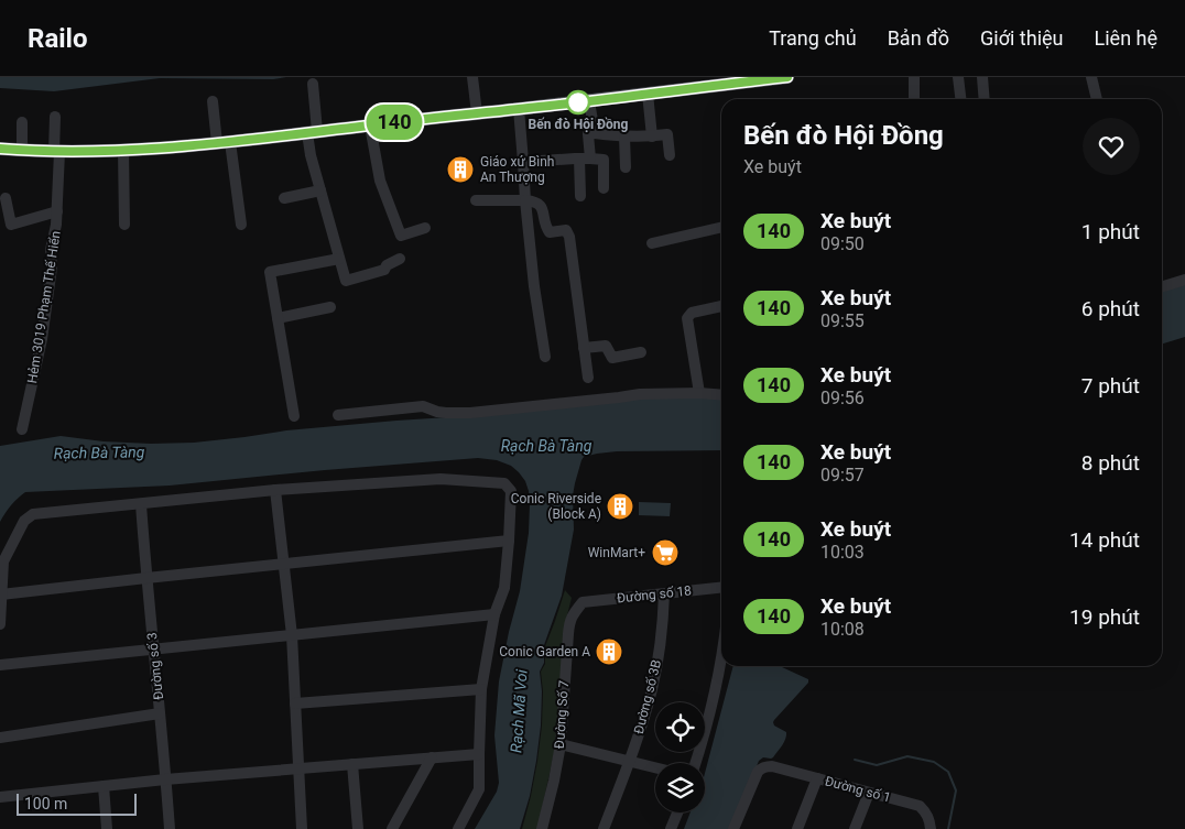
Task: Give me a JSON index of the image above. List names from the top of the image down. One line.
{"streets":{"street":["Hẻm 3019 Phạm Thế Hiển","Đường số 18","Đường số 3","Đường số 3B","Đường Số 7","Đường số 1"]},"crossings":[["Đường số 18","Đường số 3B"],["Đường số 18","Đường Số 7"]],"water":["Rạch Bà Tàng","Rạch Mã Voi"],"places":{"other":["Bến đò Hội Đồng"],"building":["Giáo xứ Bình An Thượng","Conic Riverside (Block A)","Conic Garden A"],"supermarket":["WinMart+"]},"lines":["bus line 140"],"scale_bar":"100 m","page":{"header":"Railo","nav":["Trang chủ","Bản đồ","Giới thiệu","Liên hệ"],"on_map":"140","heading":["Bến đò Hội Đồng","Xe buýt"],"list":[{"mark":"140","name":"Xe buýt","note":"09:50","value":"1 phút"},{"mark":"140","name":"Xe buýt","note":"09:55","value":"6 phút"},{"mark":"140","name":"Xe buýt","note":"09:56","value":"7 phút"},{"mark":"140","name":"Xe buýt","note":"09:57","value":"8 phút"},{"mark":"140","name":"Xe buýt","note":"10:03","value":"14 phút"},{"mark":"140","name":"Xe buýt","note":"10:08","value":"19 phút"}],"scale":"100 m"}}
